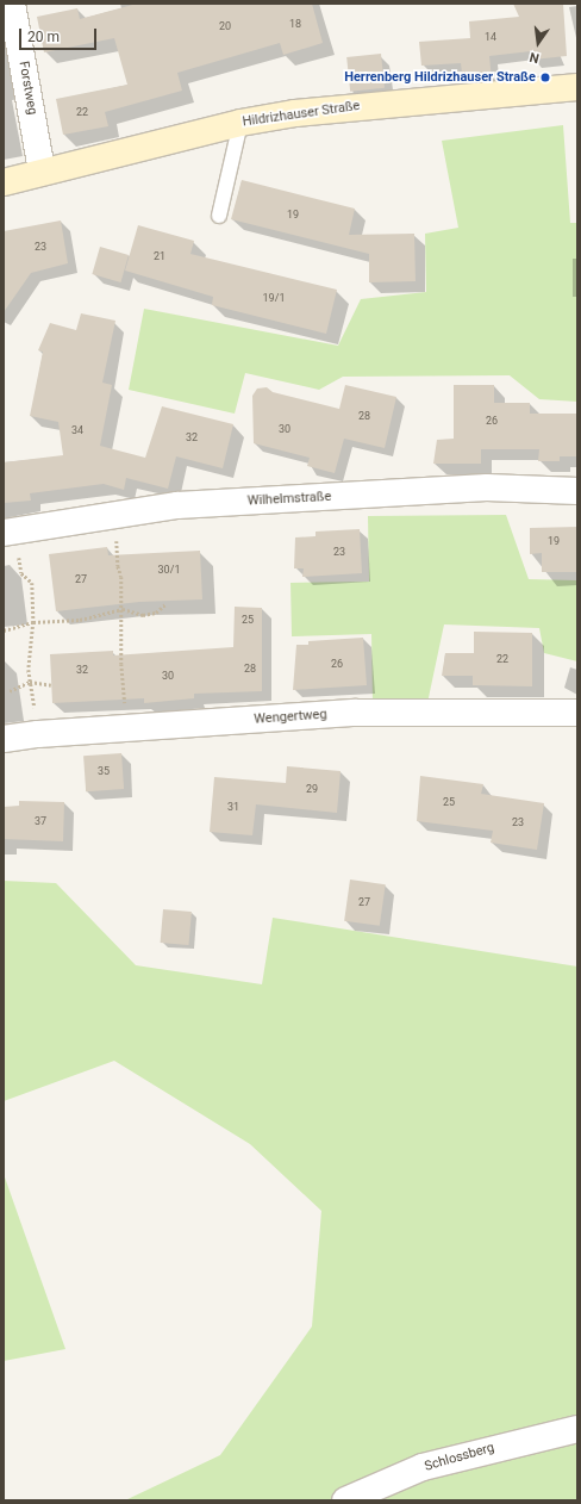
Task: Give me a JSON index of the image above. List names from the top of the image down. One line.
{"streets":{"main road":["Hildrizhauser Straße"],"street":["Forstweg","Wilhelmstraße","Wengertweg","Schlossberg"]},"crossings":[["Forstweg","Hildrizhauser Straße"]],"places":["Herrenberg Hildrizhauser Straße"],"house_numbers":["18","20","14","22","19","23","21","19/1","28","26","30","34","32","19","23","30/1","27","25","22","26","28","32","30","35","29","25","31","37","23","27"],"scale_bar":"20 m","north":"bottom"}
